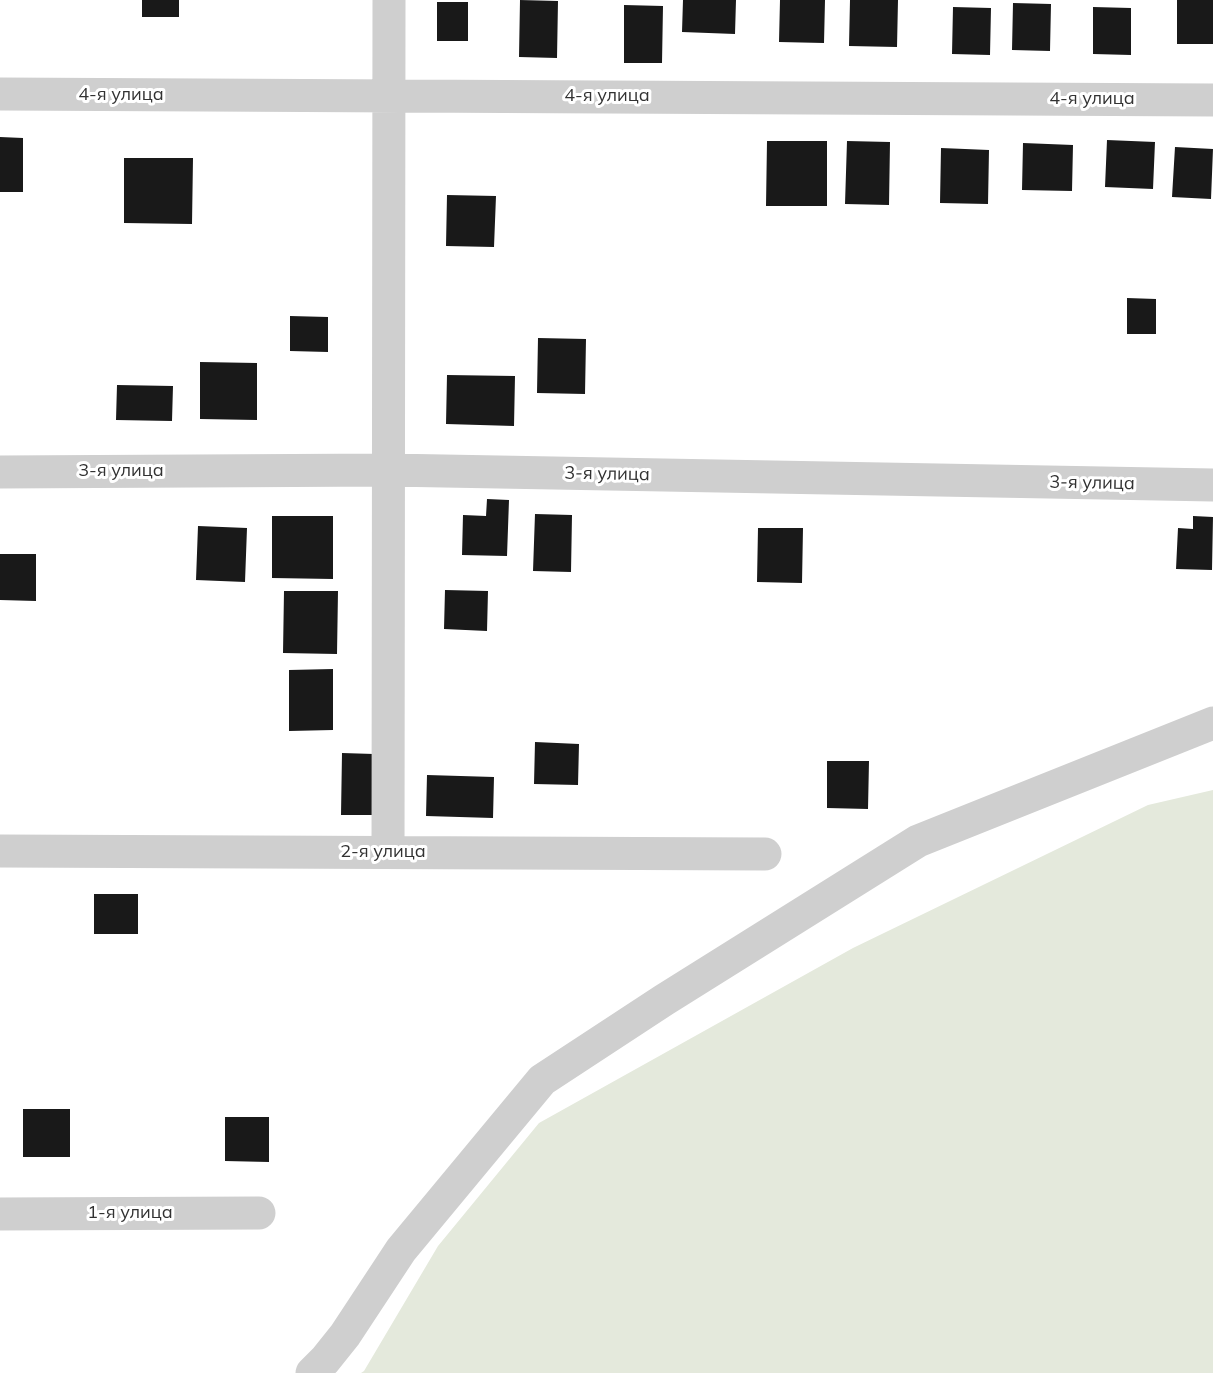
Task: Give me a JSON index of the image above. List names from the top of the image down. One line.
{"streets":{"street":["4-я улица","3-я улица","2-я улица","1-я улица"]}}
